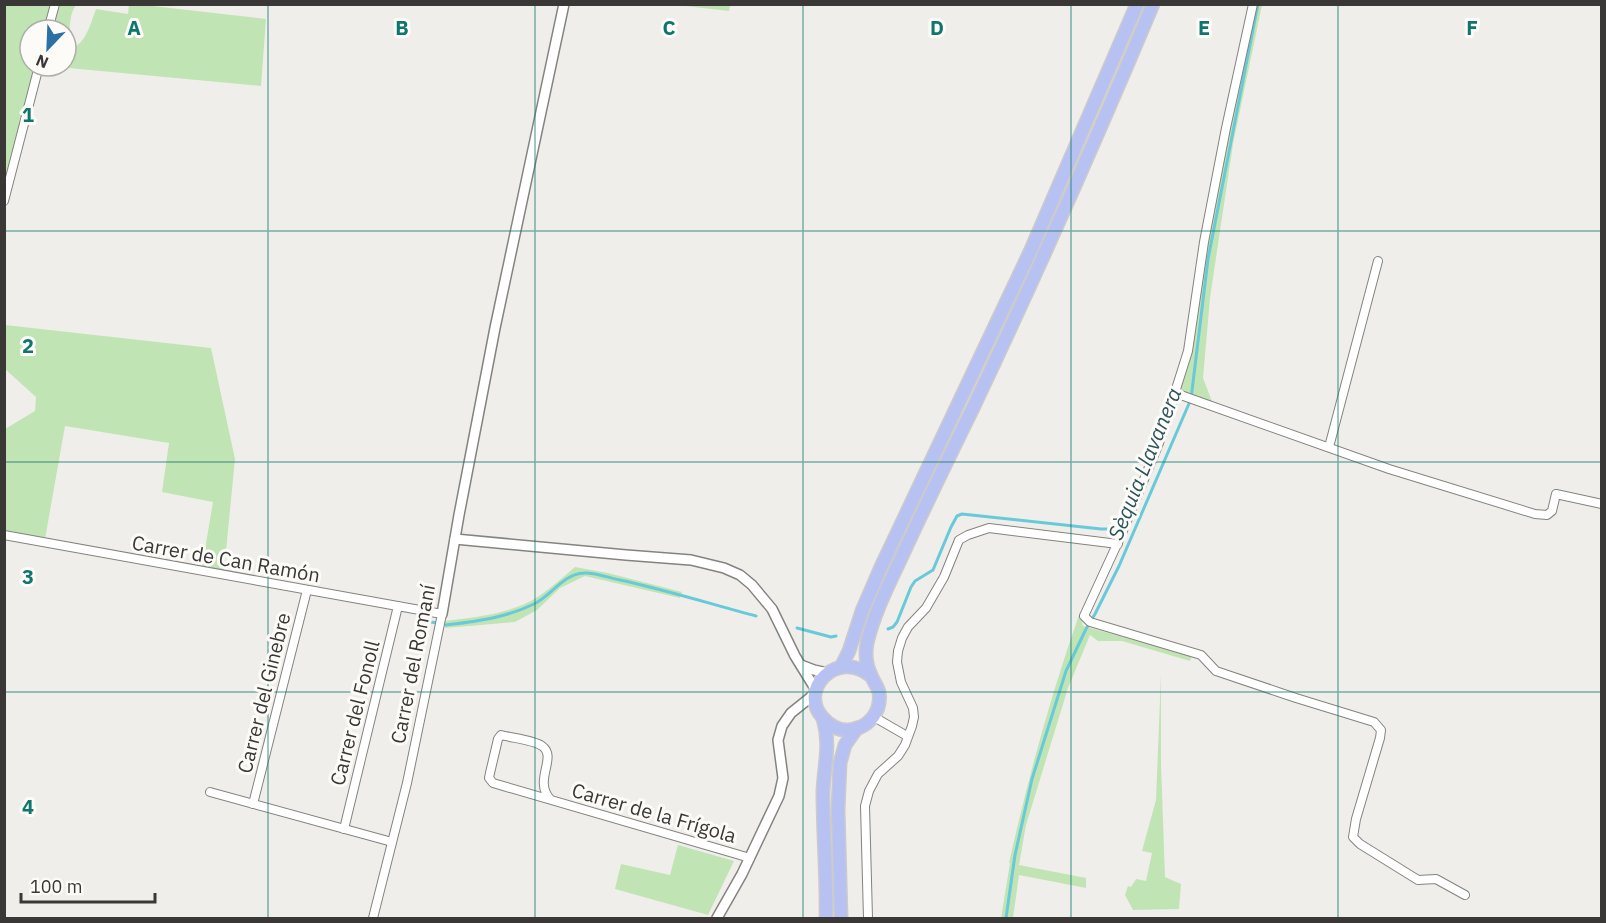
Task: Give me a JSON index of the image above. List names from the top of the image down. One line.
{"streets":{"street":["Carrer de Can Ramón","Carrer del Romaní","Carrer del Ginebre","Carrer del Fonoll","Carrer de la Frígola"]},"crossings":[["Carrer de Can Ramón","Carrer del Romaní"],["Carrer de Can Ramón","Carrer del Ginebre"],["Carrer de Can Ramón","Carrer del Fonoll"],["Carrer del Romaní","Carrer del Ginebre"],["Carrer del Ginebre","Carrer del Fonoll"]],"water":["Sèquia Llavanera"],"scale_bar":"100 m","north":"bottom left","grid":{"columns":["A","B","C","D","E","F"],"rows":["1","2","3","4"]}}
